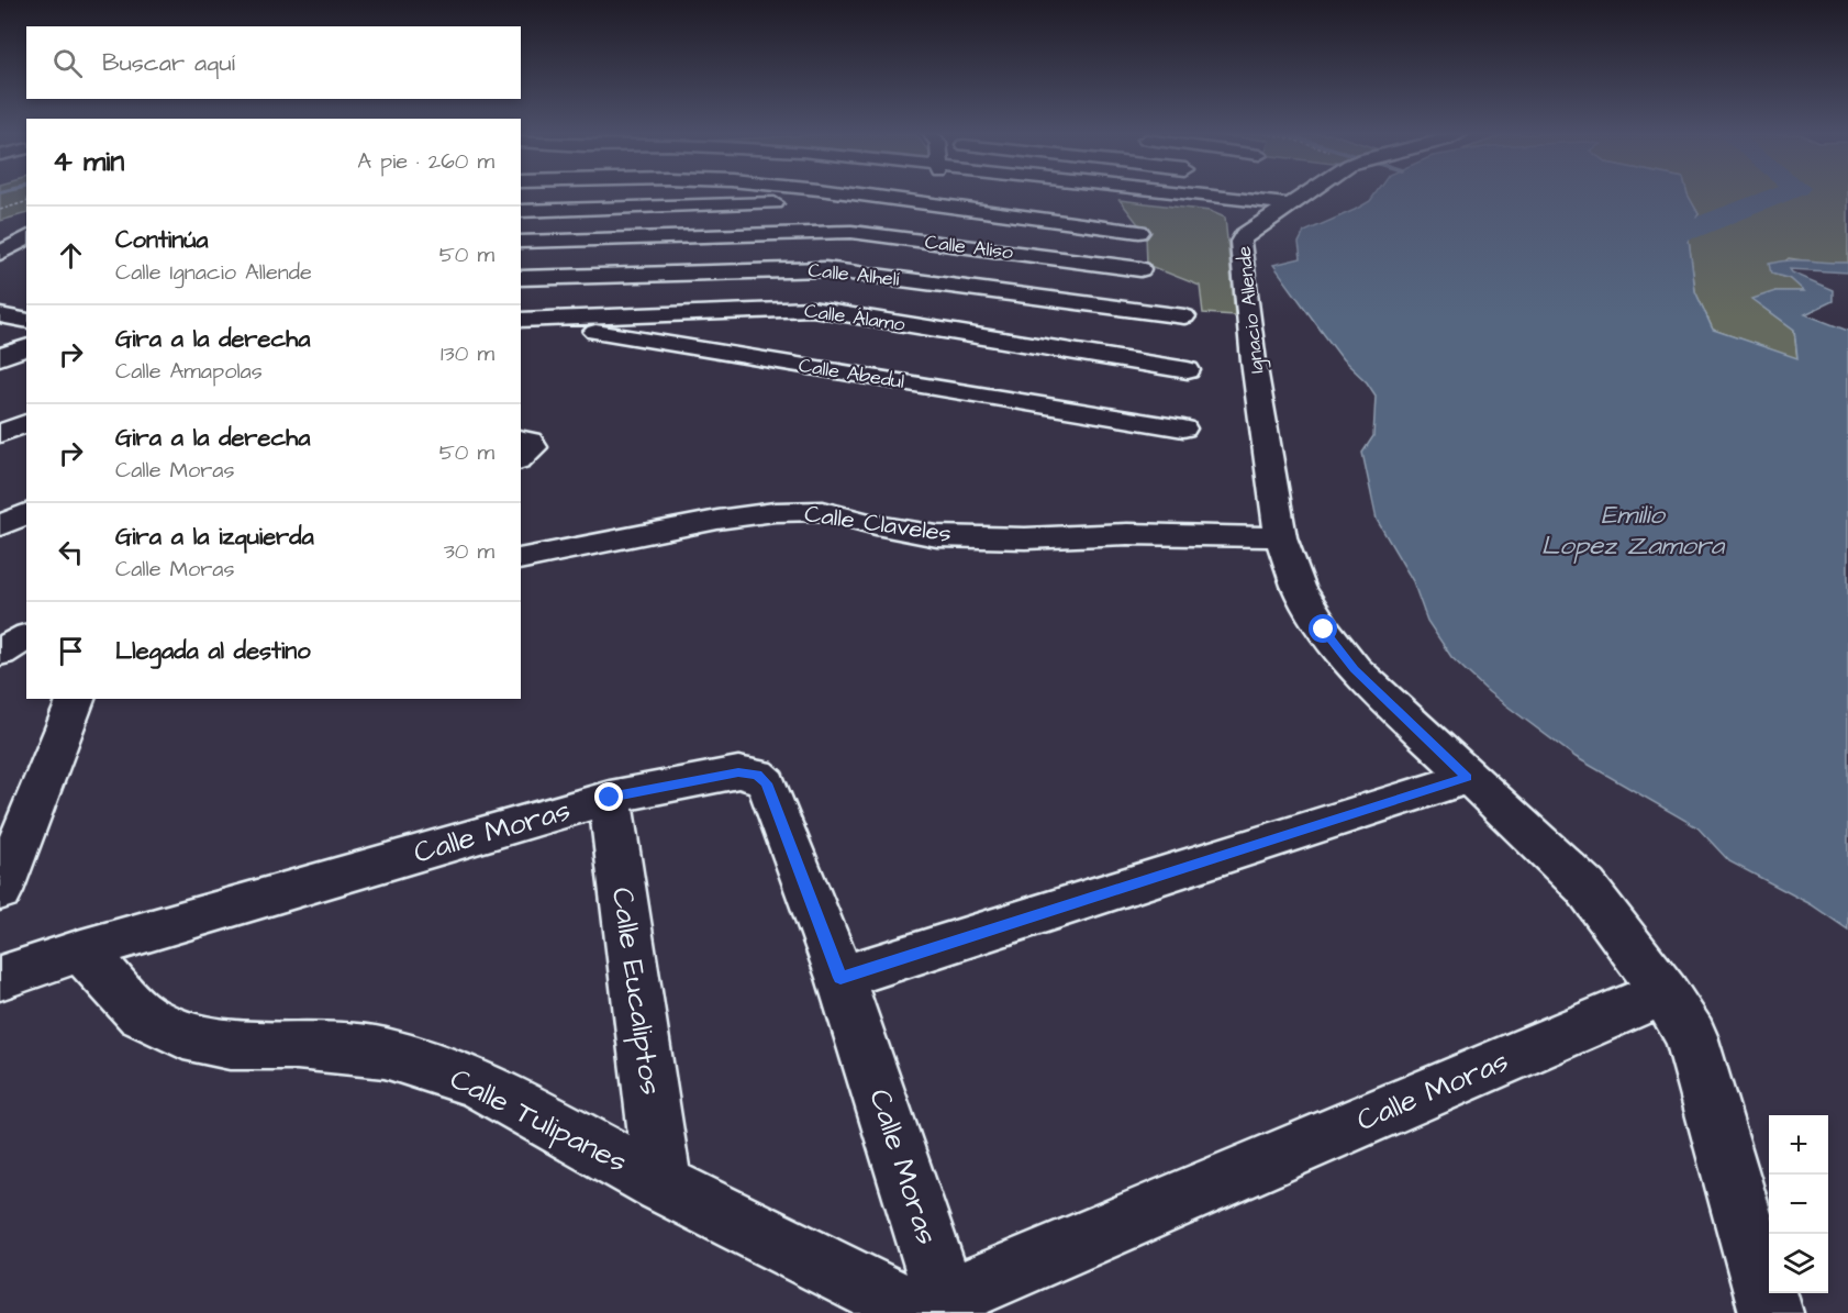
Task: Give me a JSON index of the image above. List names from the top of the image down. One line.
{"streets":{"street":["Calle Aliso","Calle Alhelí","Ignacio Allende","Calle Álamo","Calle Abedul","Calle Claveles","Calle Moras","Calle Eucaliptos","Calle Tulipanes"]},"crossings":[["Calle Alhelí","Calle Álamo"],["Calle Alhelí","Calle Abedul"],["Ignacio Allende","Calle Claveles"],["Ignacio Allende","Calle Moras"],["Calle Álamo","Calle Abedul"],["Calle Moras","Calle Eucaliptos"],["Calle Moras","Calle Tulipanes"],["Calle Eucaliptos","Calle Tulipanes"]],"water":["Emilio Lopez Zamora"],"page":{"search":"Buscar aquí","heading":["4 min","A pie · 260 m"],"list":[["Continúa","Calle Ignacio Allende","50 m"],["Gira a la derecha","Calle Amapolas","130 m"],["Gira a la derecha","Calle Moras","50 m"],["Gira a la izquierda","Calle Moras","30 m"],"Llegada al destino"],"map_buttons":["+","−"]}}
